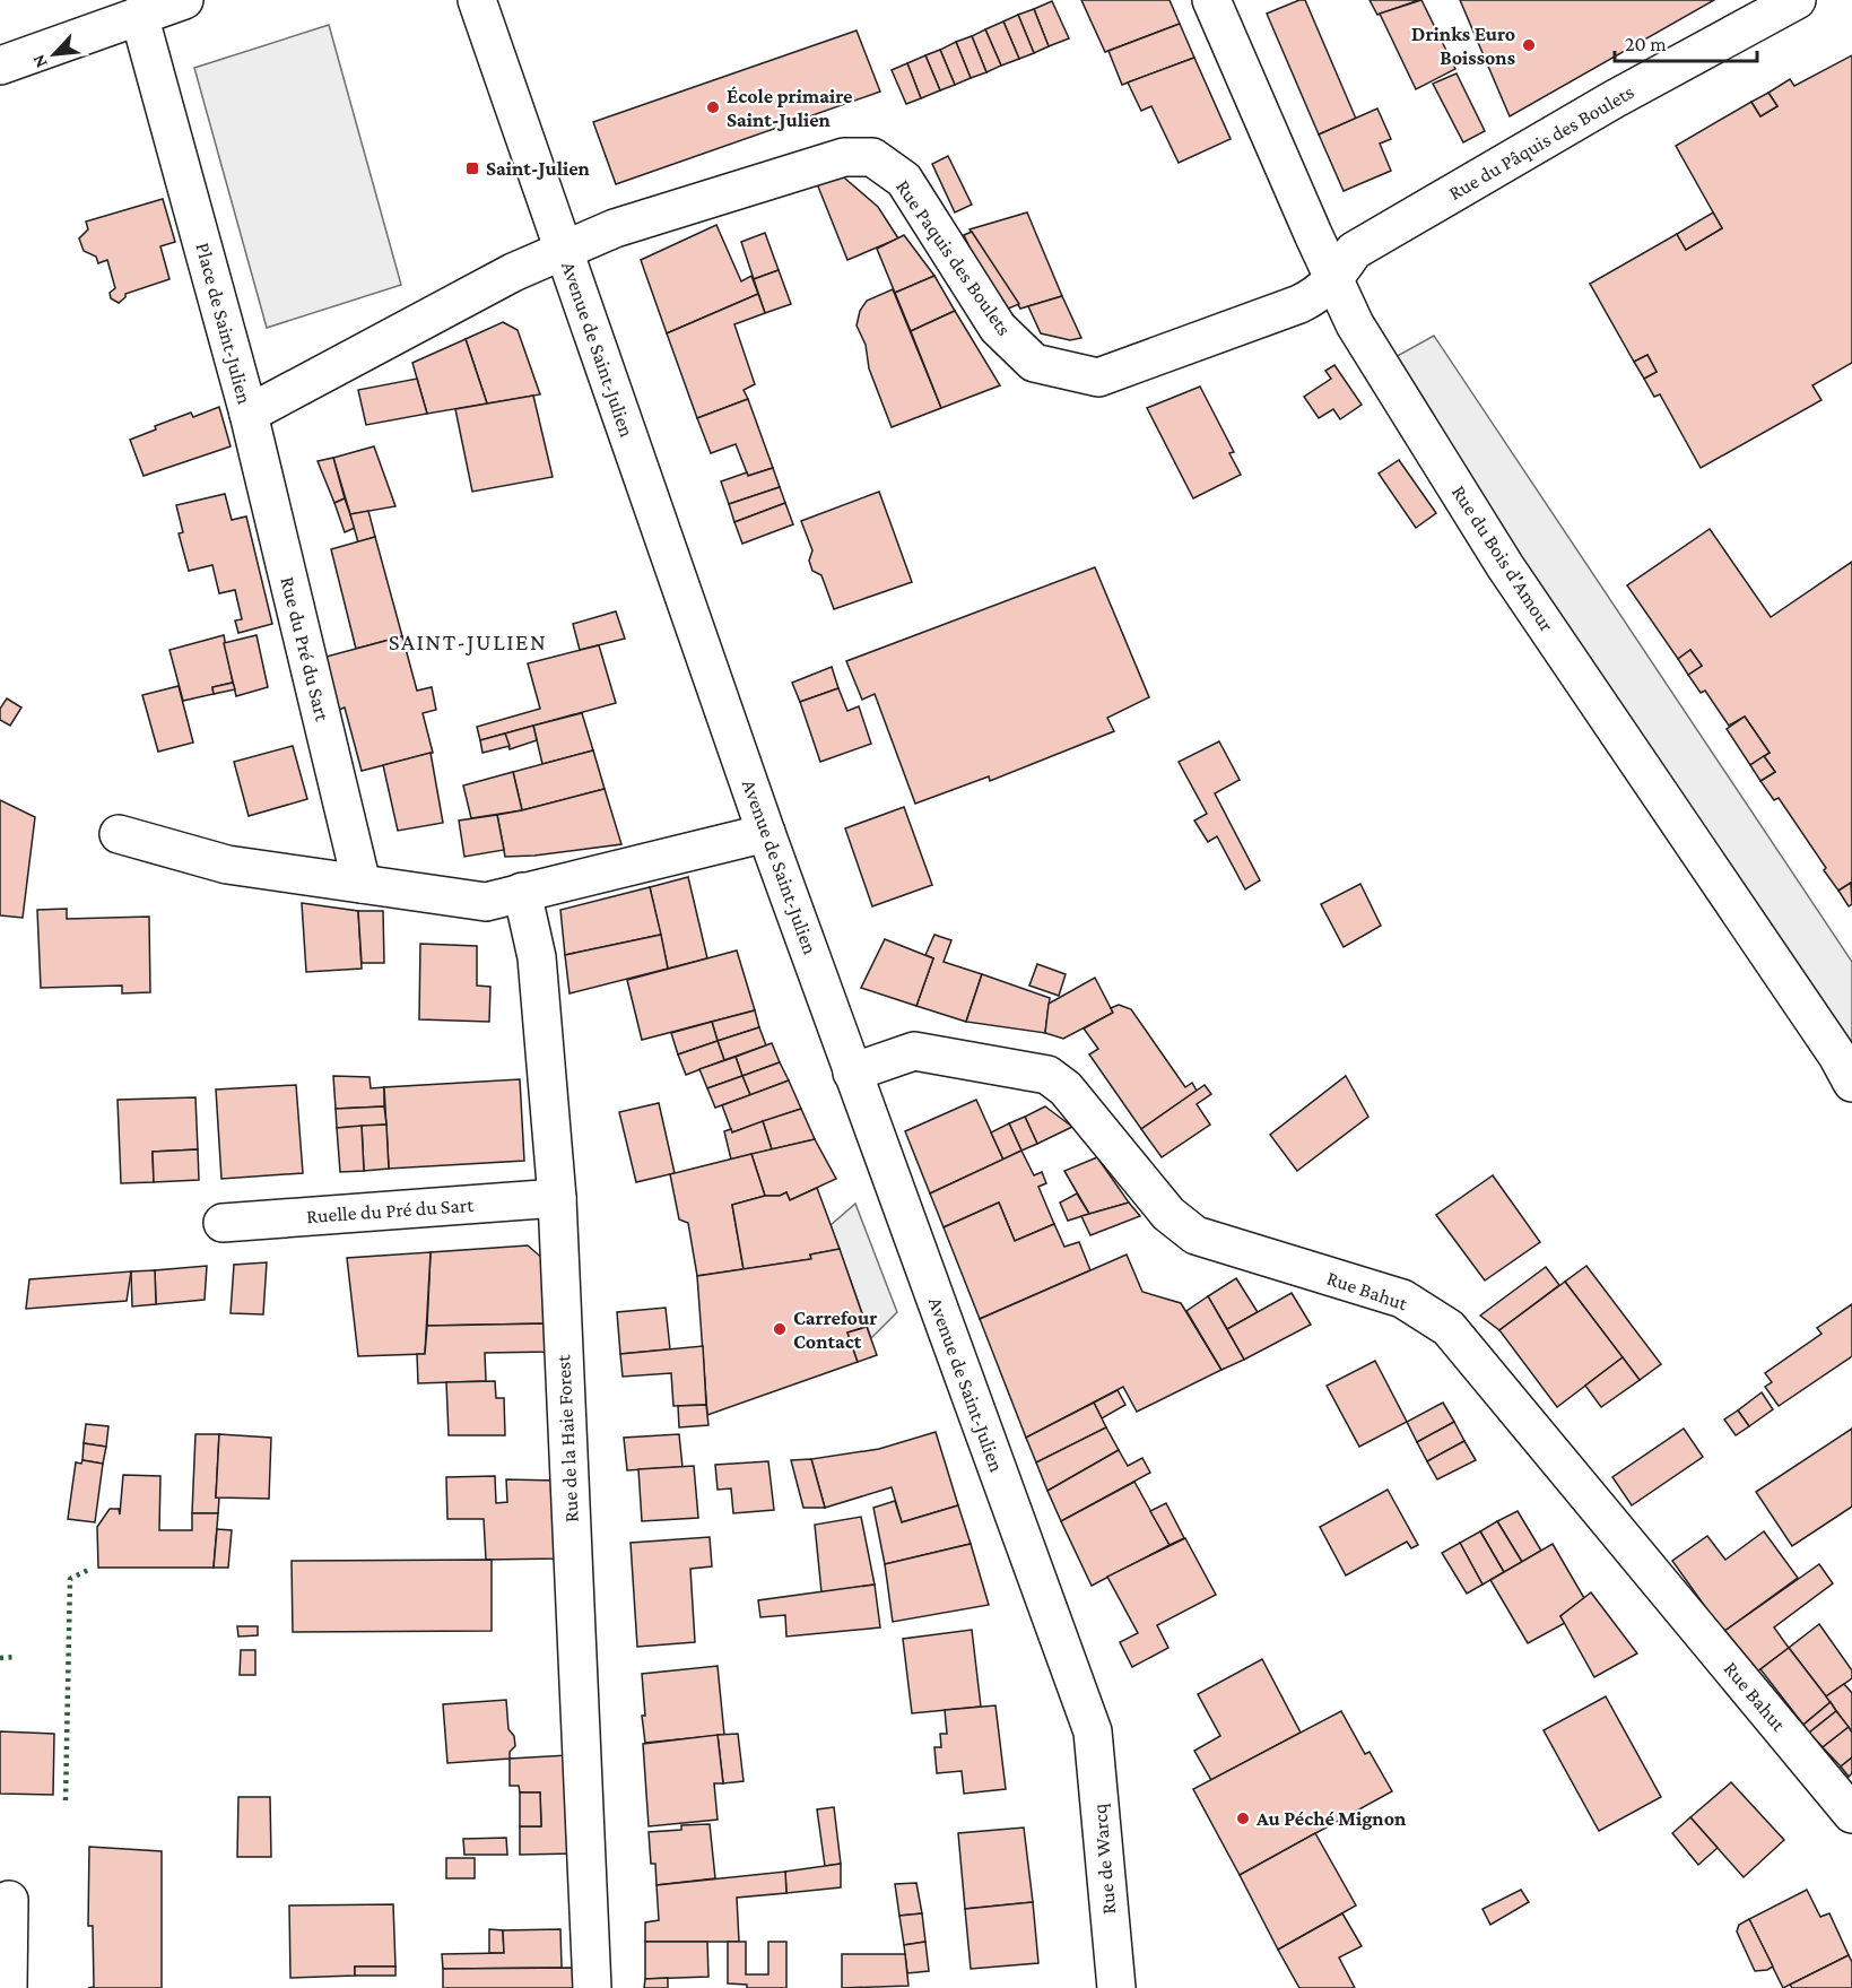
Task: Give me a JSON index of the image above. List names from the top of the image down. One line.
{"streets":{"street":["Rue du Pâquis des Boulets","Rue Paquis des Boulets","Place de Saint-Julien","Avenue de Saint-Julien","Rue du Bois d'Amour","Rue du Pré du Sart","Ruelle du Pré du Sart","Rue Bahut","Rue de la Haie Forest","Rue de Warcq"]},"crossings":[["Rue du Pâquis des Boulets","Rue Paquis des Boulets"],["Rue du Pâquis des Boulets","Rue du Bois d'Amour"],["Rue Paquis des Boulets","Place de Saint-Julien"],["Rue Paquis des Boulets","Avenue de Saint-Julien"],["Rue Paquis des Boulets","Rue du Bois d'Amour"],["Place de Saint-Julien","Avenue de Saint-Julien"],["Place de Saint-Julien","Rue du Pré du Sart"],["Avenue de Saint-Julien","Rue Bahut"],["Avenue de Saint-Julien","Rue de Warcq"],["Ruelle du Pré du Sart","Rue de la Haie Forest"]],"districts":["SAINT-JULIEN"],"places":{"other":["Drinks Euro Boissons","École primaire Saint-Julien","Carrefour Contact","Au Péché Mignon"],"transit":["Saint-Julien"]},"scale_bar":"20 m","north":"bottom left"}
